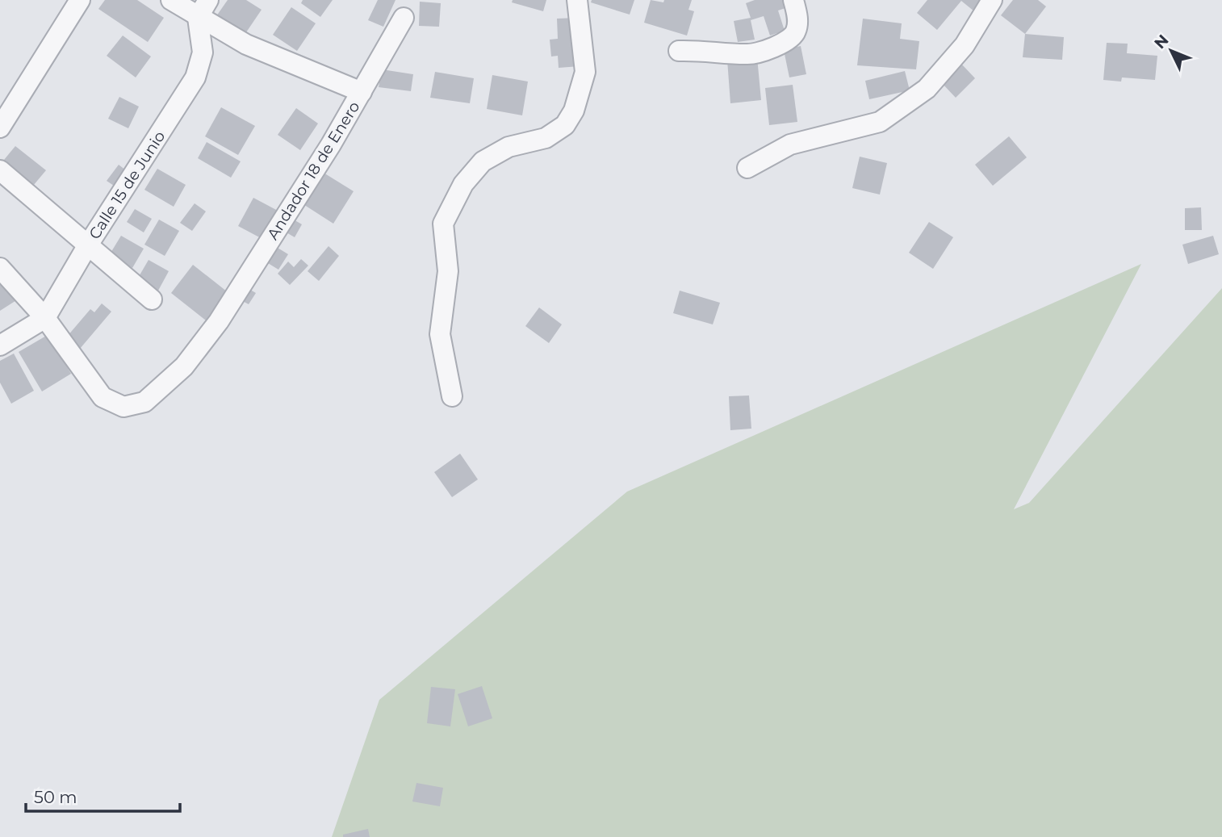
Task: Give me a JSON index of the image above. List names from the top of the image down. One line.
{"streets":{"street":["Andador 18 de Enero","Calle 15 de Junio"]},"crossings":[["Andador 18 de Enero","Calle 15 de Junio"]],"scale_bar":"50 m","north":"top left"}
